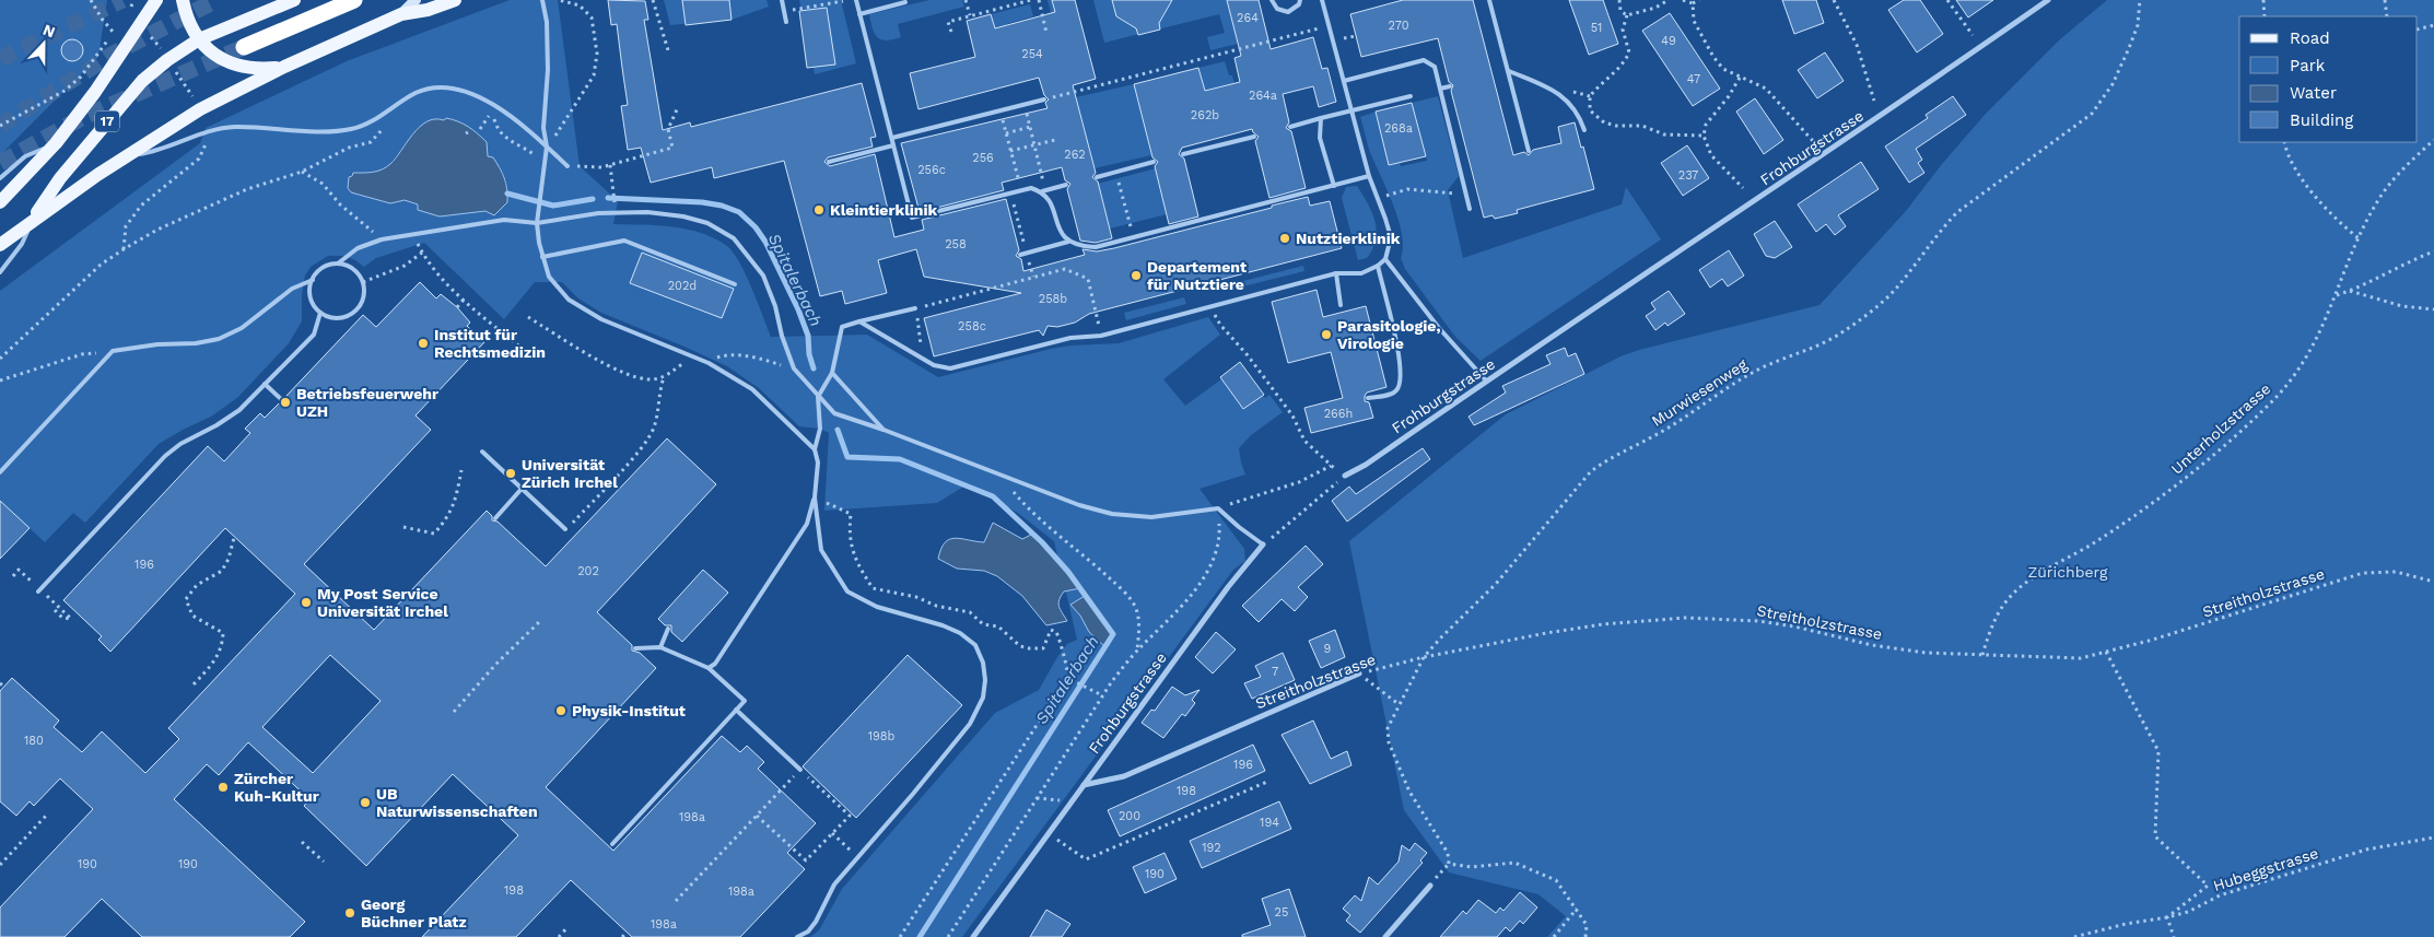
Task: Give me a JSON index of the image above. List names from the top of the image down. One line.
{"streets":{"main road":["17"],"street":["Frohburgstrasse","Streitholzstrasse"],"path":["Murwiesenweg","Unterholzstrasse","Hubeggstrasse"]},"crossings":[["Frohburgstrasse","Streitholzstrasse"],["Murwiesenweg","Streitholzstrasse"],["Unterholzstrasse","Streitholzstrasse"]],"water":["Spitalerbach"],"parks":["Zürichberg"],"places":["Kleintierklinik","Nutztierklinik","Departement für Nutztiere","Parasitologie, Virologie","Institut für Rechtsmedizin","Betriebsfeuerwehr UZH","Universität Zürich Irchel","My Post Service Universität Irchel","Physik-Institut","Zürcher Kuh-Kultur","UB Naturwissenschaften","Georg Büchner Platz"],"house_numbers":["264","270","51","49","254","47","264a","262b","268a","262","256","256c","237","258","202d","258b","258c","266h","196","202","9","7","198b","180","196","198","200","198a","194","192","190","190","190","198","198a","25","198a"],"legend":["Road","Park","Water","Building"],"north":"top"}
